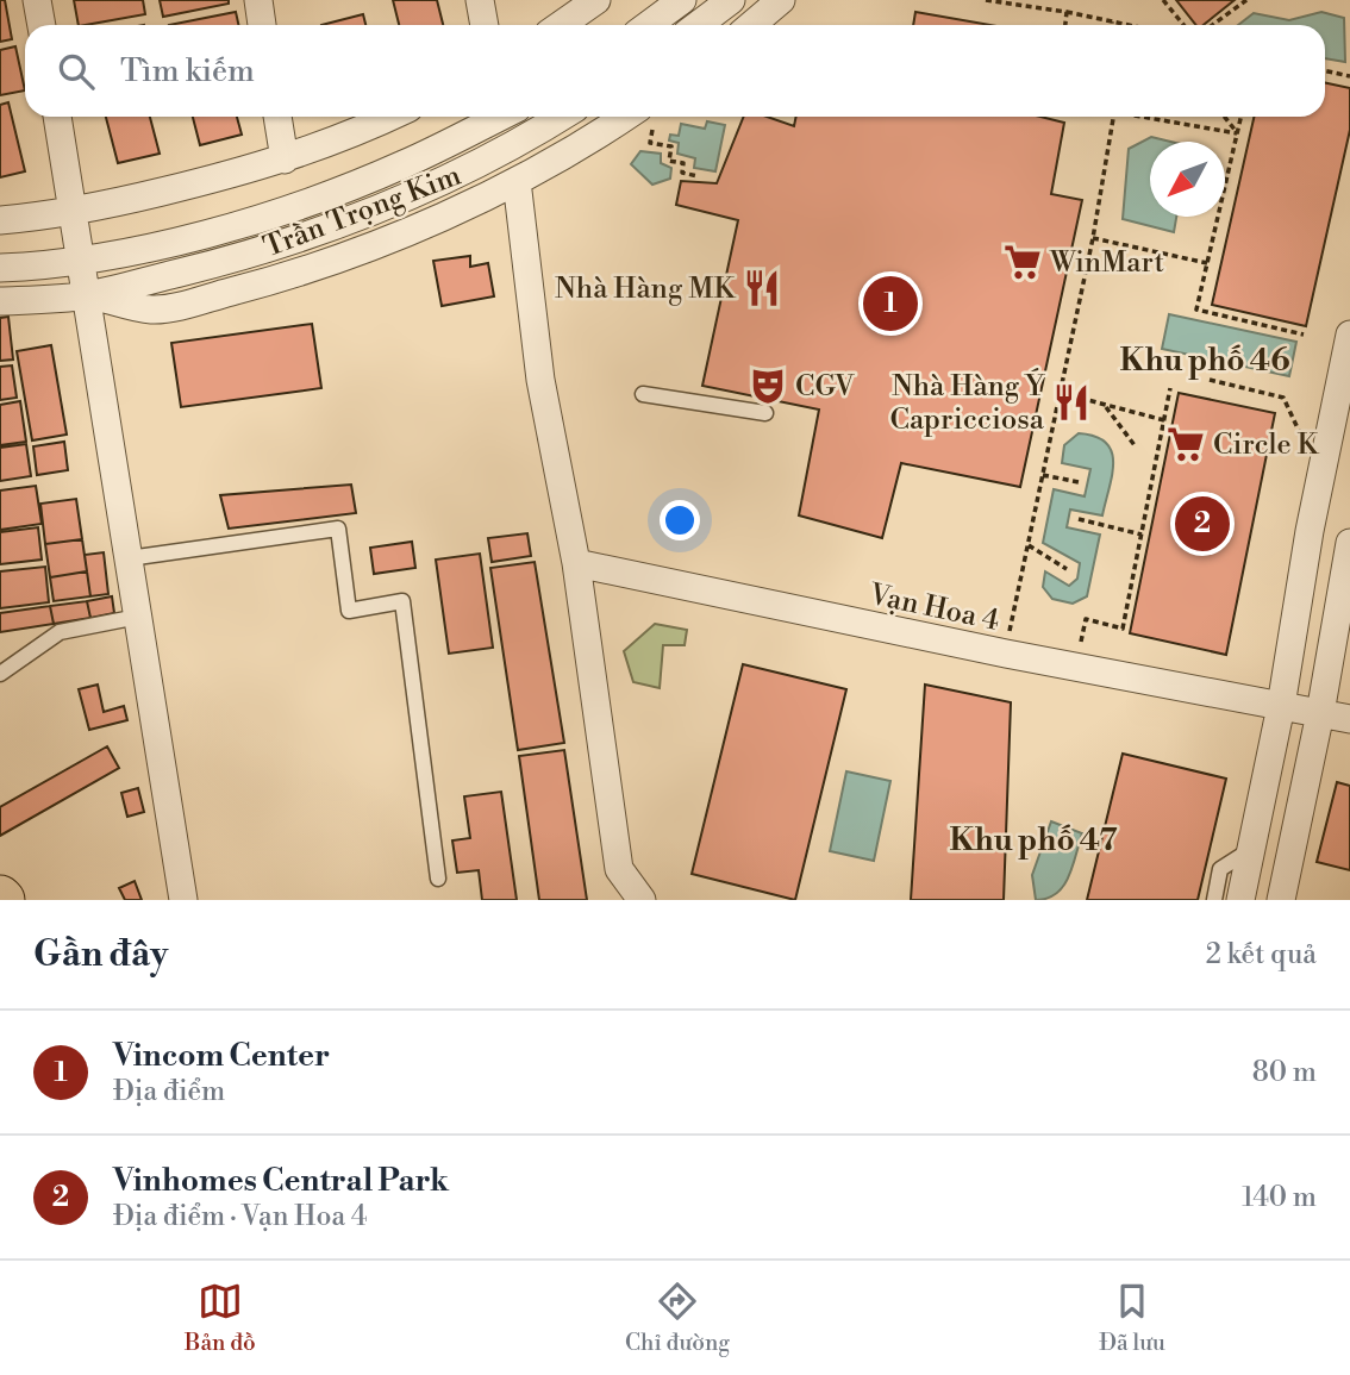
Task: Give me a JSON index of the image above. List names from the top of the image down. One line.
{"streets":{"street":["Trần Trọng Kim","Vạn Hoa 4"]},"districts":["Khu phố 46","Khu phố 47"],"places":{"supermarket":["WinMart","Circle K"],"restaurant":["Nhà Hàng MK","Nhà Hàng Ý Capricciosa"],"theatre":["CGV"]},"north":"bottom left","page":{"search":"Tìm kiếm","pins":["1","2"],"heading":["Gần đây","2 kết quả"],"list":[{"mark":"1","name":"Vincom Center","note":"Địa điểm","value":"80 m"},{"mark":"2","name":"Vinhomes Central Park","note":"Địa điểm · Vạn Hoa 4","value":"140 m"}],"nav":["Bản đồ","Chỉ đường","Đã lưu"]}}
